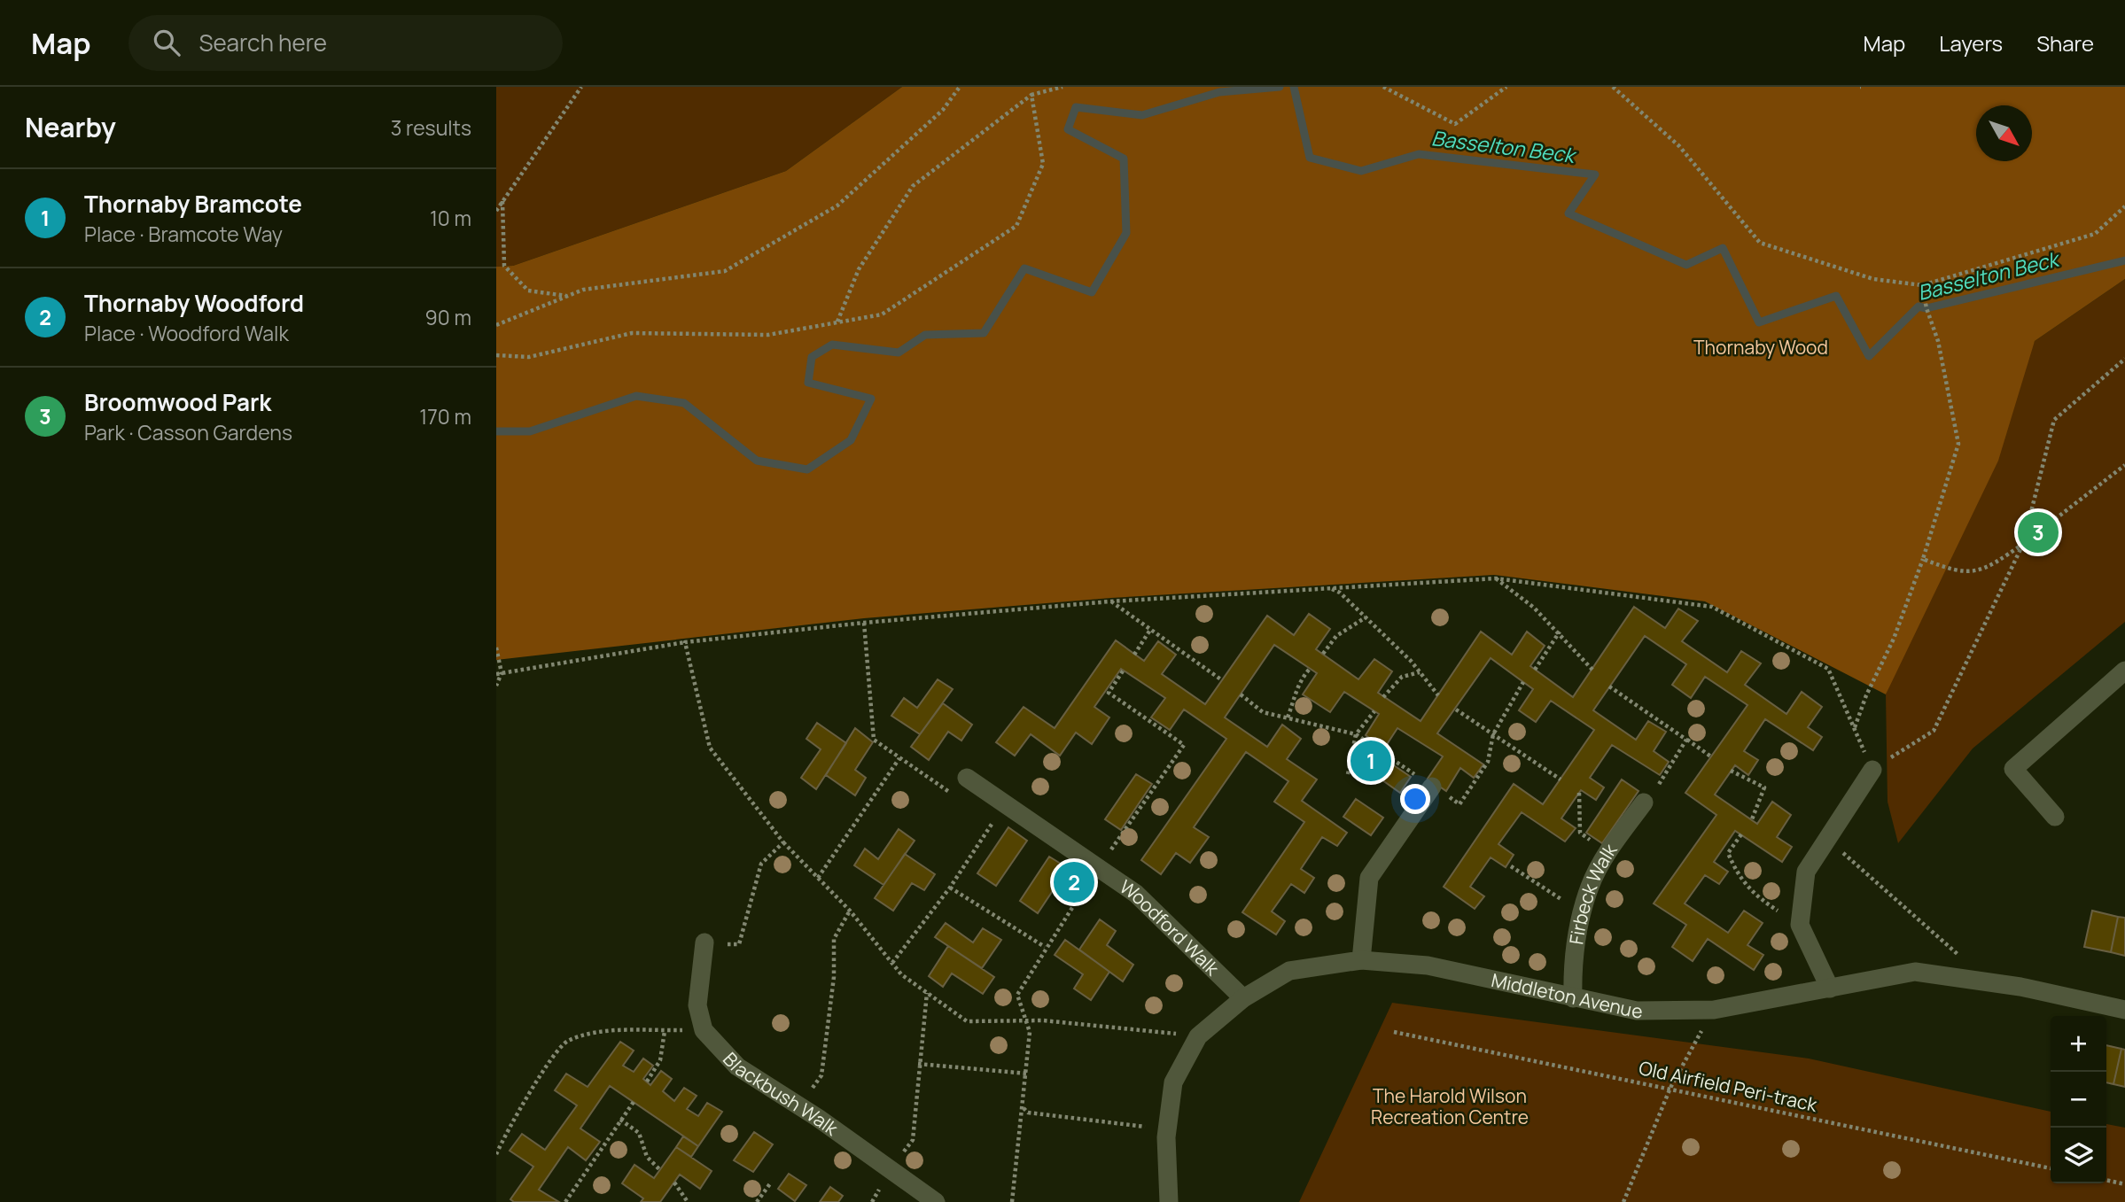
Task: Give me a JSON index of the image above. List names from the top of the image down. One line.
{"streets":{"street":["Firbeck Walk","Woodford Walk","Middleton Avenue","Blackbush Walk"],"path":["Old Airfield Peri-track"]},"crossings":[["Firbeck Walk","Middleton Avenue"],["Woodford Walk","Middleton Avenue"]],"water":["Basselton Beck"],"parks":["Thornaby Wood","The Harold Wilson Recreation Centre"],"north":"bottom right","page":{"header":"Map","search":"Search here","nav":["Map","Layers","Share"],"heading":["Nearby","3 results"],"list":[{"mark":"1","name":"Thornaby Bramcote","note":"Place · Bramcote Way","value":"10 m"},{"mark":"2","name":"Thornaby Woodford","note":"Place · Woodford Walk","value":"90 m"},{"mark":"3","name":"Broomwood Park","note":"Park · Casson Gardens","value":"170 m"}],"pins":["3","1","2"],"map_buttons":["+","−"]}}
